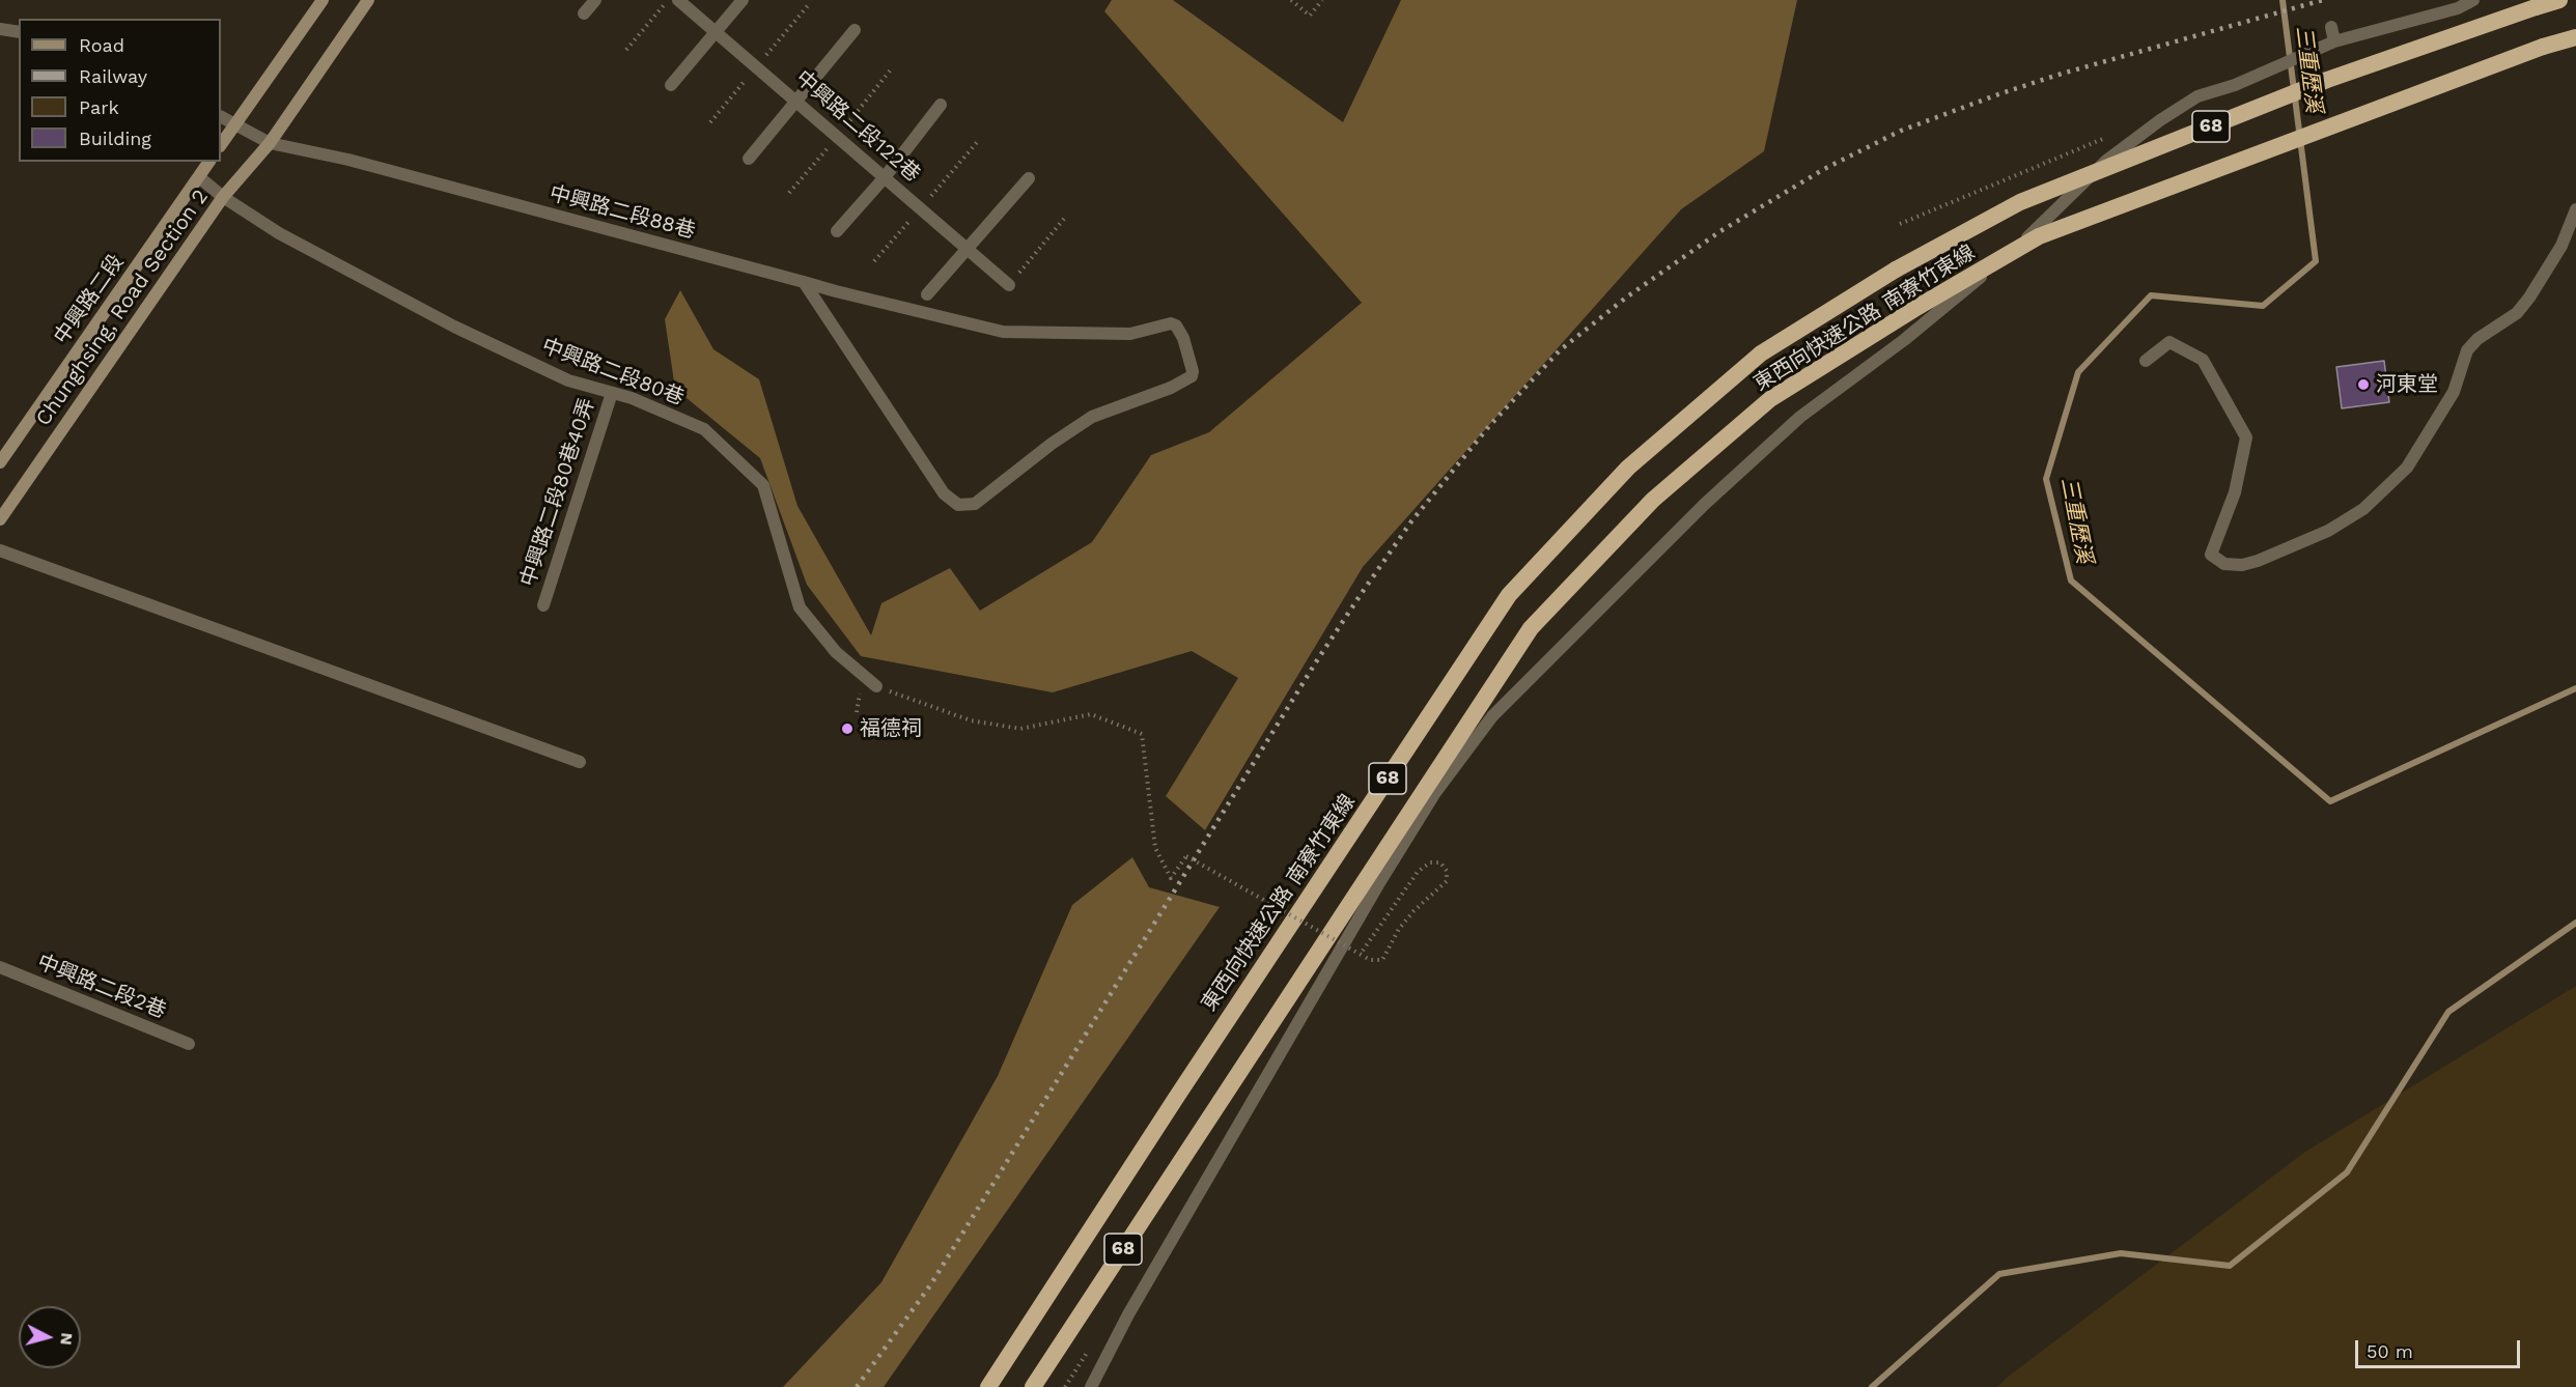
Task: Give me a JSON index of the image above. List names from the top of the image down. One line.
{"streets":{"highway":["68","東西向快速公路 南寮竹東線"],"main road":["中興路二段","Chunghsing, Road Section 2"],"lane":["中興路二段122巷","中興路二段88巷","中興路二段80巷","中興路二段80巷40弄","中興路二段2巷"]},"crossings":[["中興路二段88巷","Chunghsing, Road Section 2"],["中興路二段","中興路二段80巷"],["Chunghsing, Road Section 2","中興路二段80巷"],["中興路二段80巷","中興路二段80巷40弄"]],"water":["三重歷溪"],"places":["河東堂","福德祠"],"legend":["Road","Railway","Park","Building"],"scale_bar":"50 m","north":"right"}
